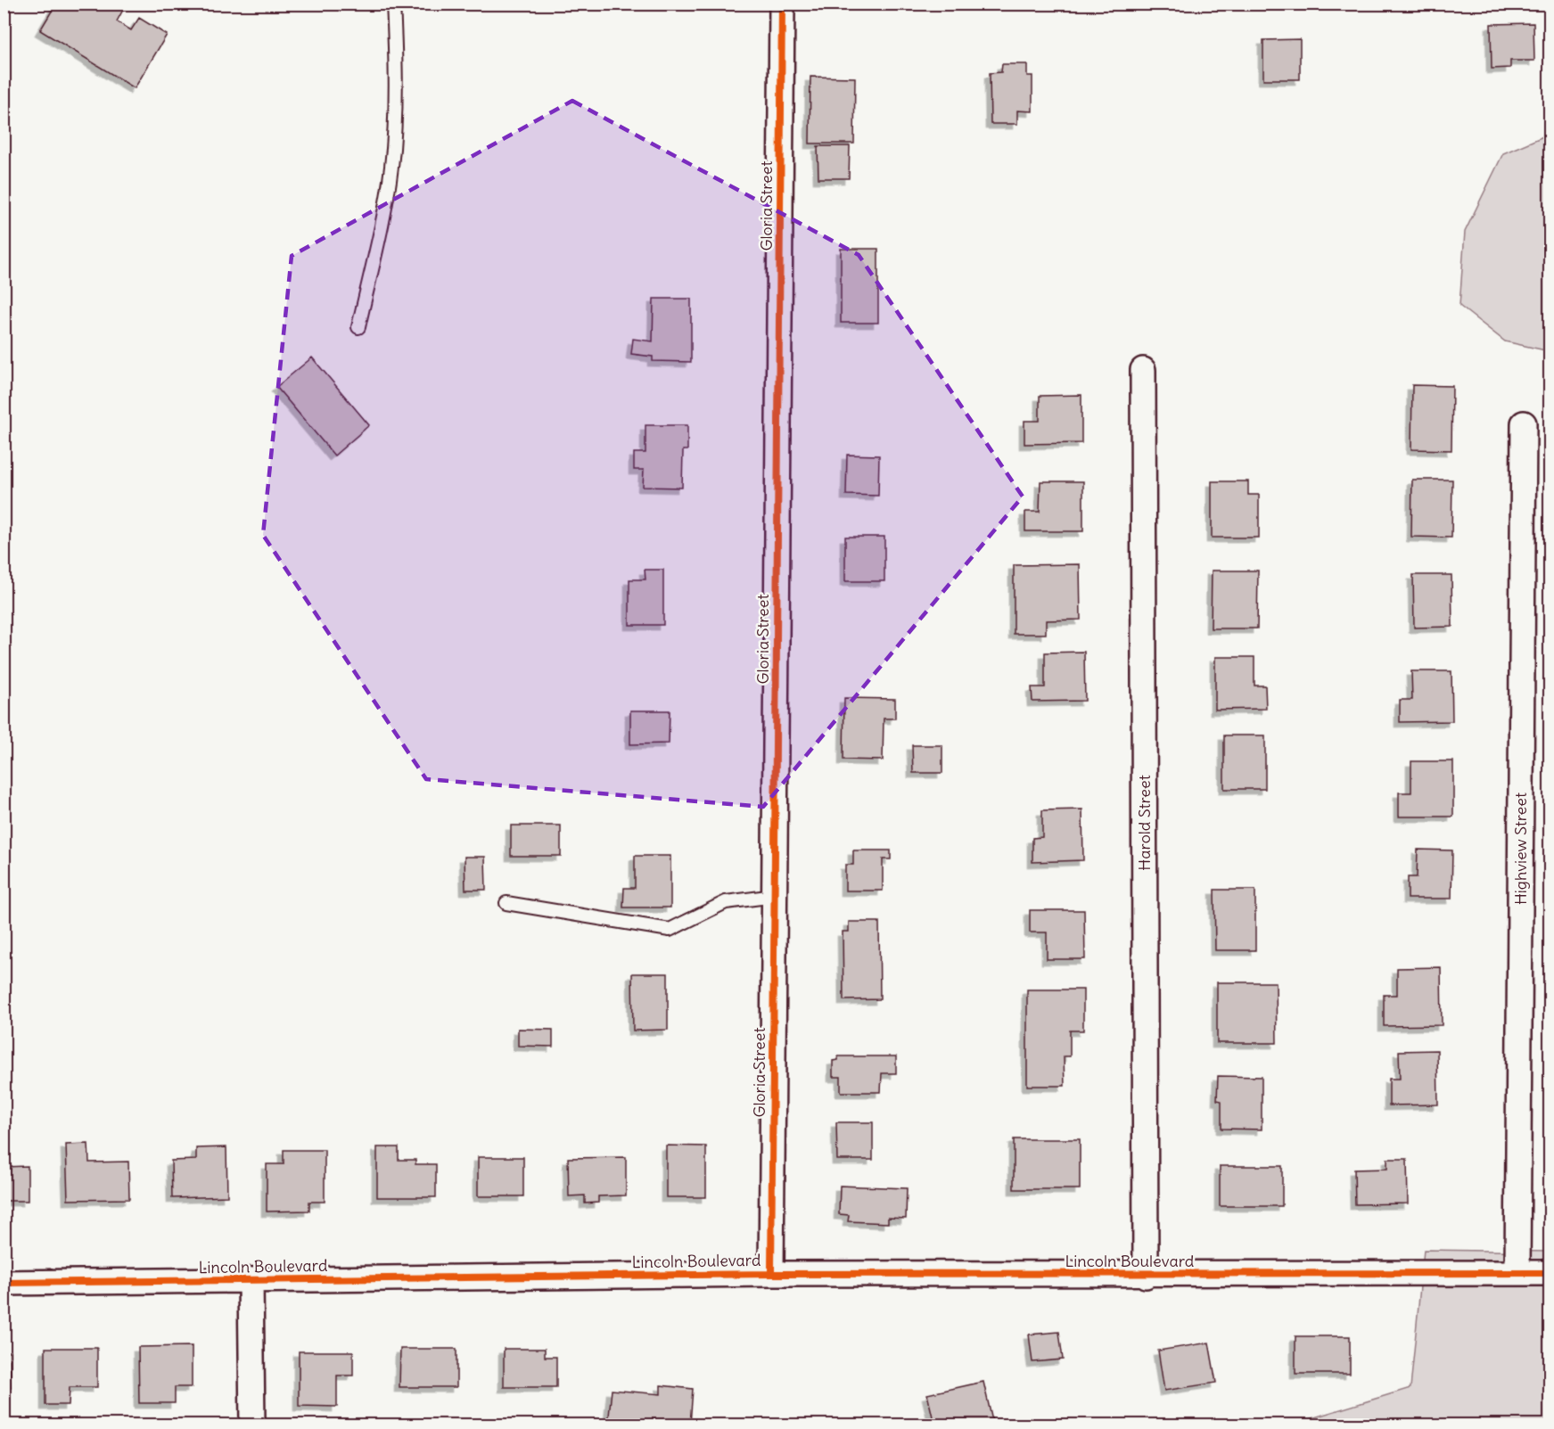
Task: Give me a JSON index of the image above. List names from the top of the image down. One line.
{"streets":{"street":["Gloria Street","Harold Street","Highview Street","Lincoln Boulevard"]},"crossings":[["Gloria Street","Lincoln Boulevard"],["Harold Street","Lincoln Boulevard"],["Highview Street","Lincoln Boulevard"]]}
